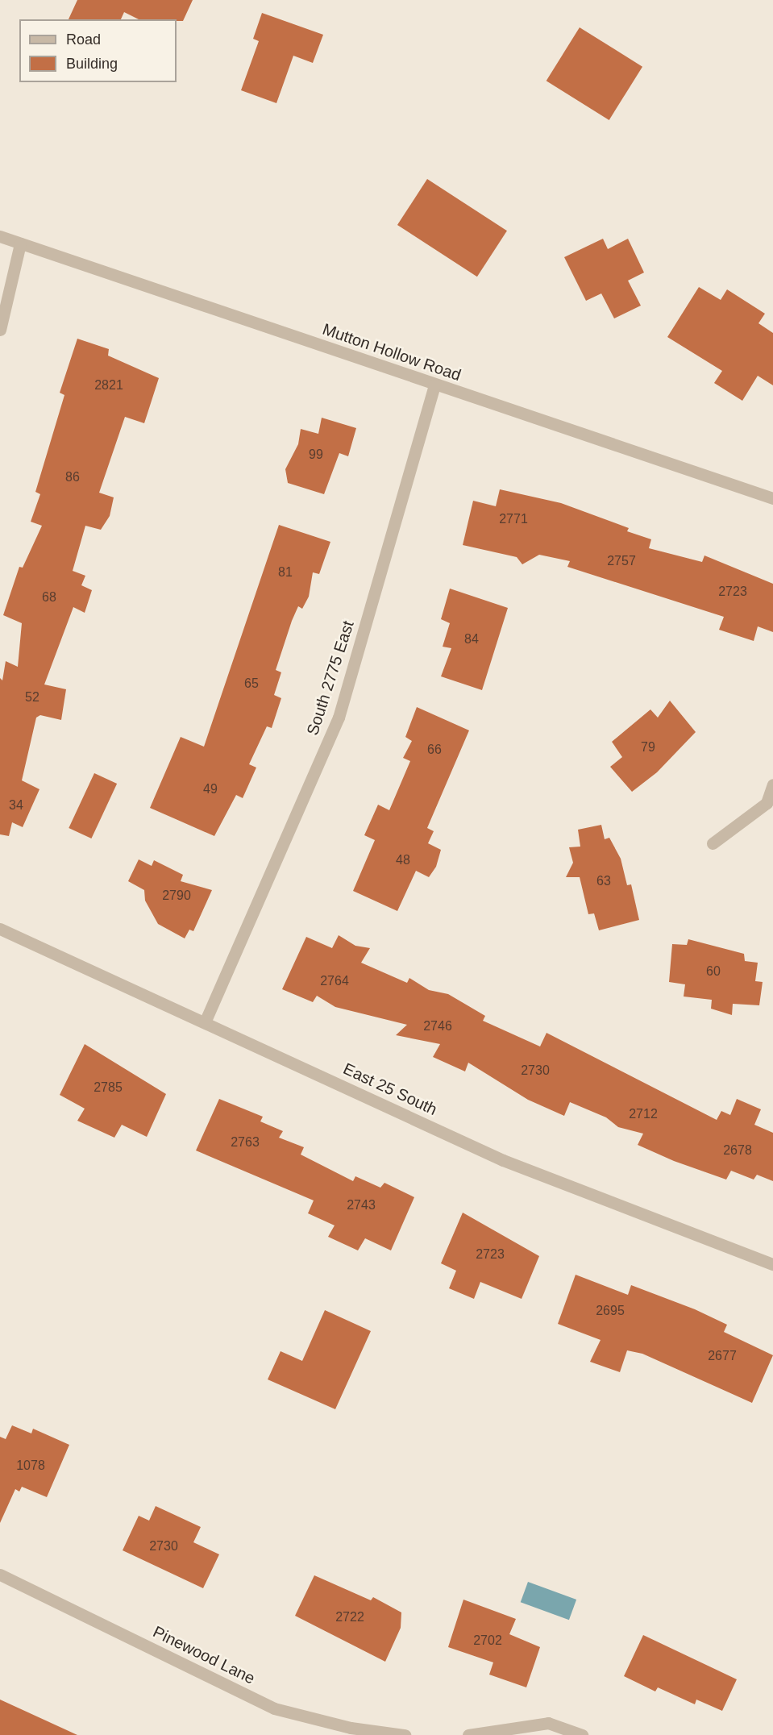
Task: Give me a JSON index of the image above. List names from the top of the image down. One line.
{"streets":{"street":["Mutton Hollow Road","South 2775 East","East 25 South","Pinewood Lane"]},"crossings":[["Mutton Hollow Road","South 2775 East"],["South 2775 East","East 25 South"]],"house_numbers":["2821","99","86","2771","2757","81","2723","68","84","65","52","79","66","49","34","48","63","2790","60","2764","2746","2730","2785","2712","2763","2678","2743","2723","2695","2677","1078","2730","2722","2702"],"legend":["Road","Building"]}
